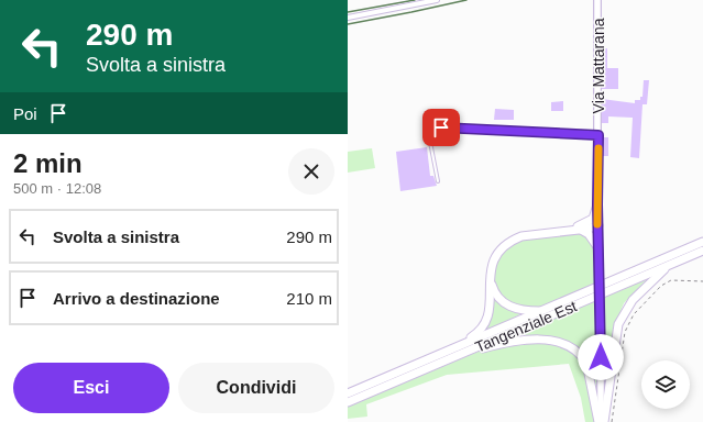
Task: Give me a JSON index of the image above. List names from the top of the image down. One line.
{"streets":{"highway":["Tangenziale Est"],"street":["Via Mattarana"]},"page":{"turn":["290 m","Svolta a sinistra"],"then":"Poi","heading":["2 min","500 m · 12:08"],"list":[{"name":"Svolta a sinistra","value":"290 m"},{"name":"Arrivo a destinazione","value":"210 m"}],"buttons":["Esci","Condividi"]}}
